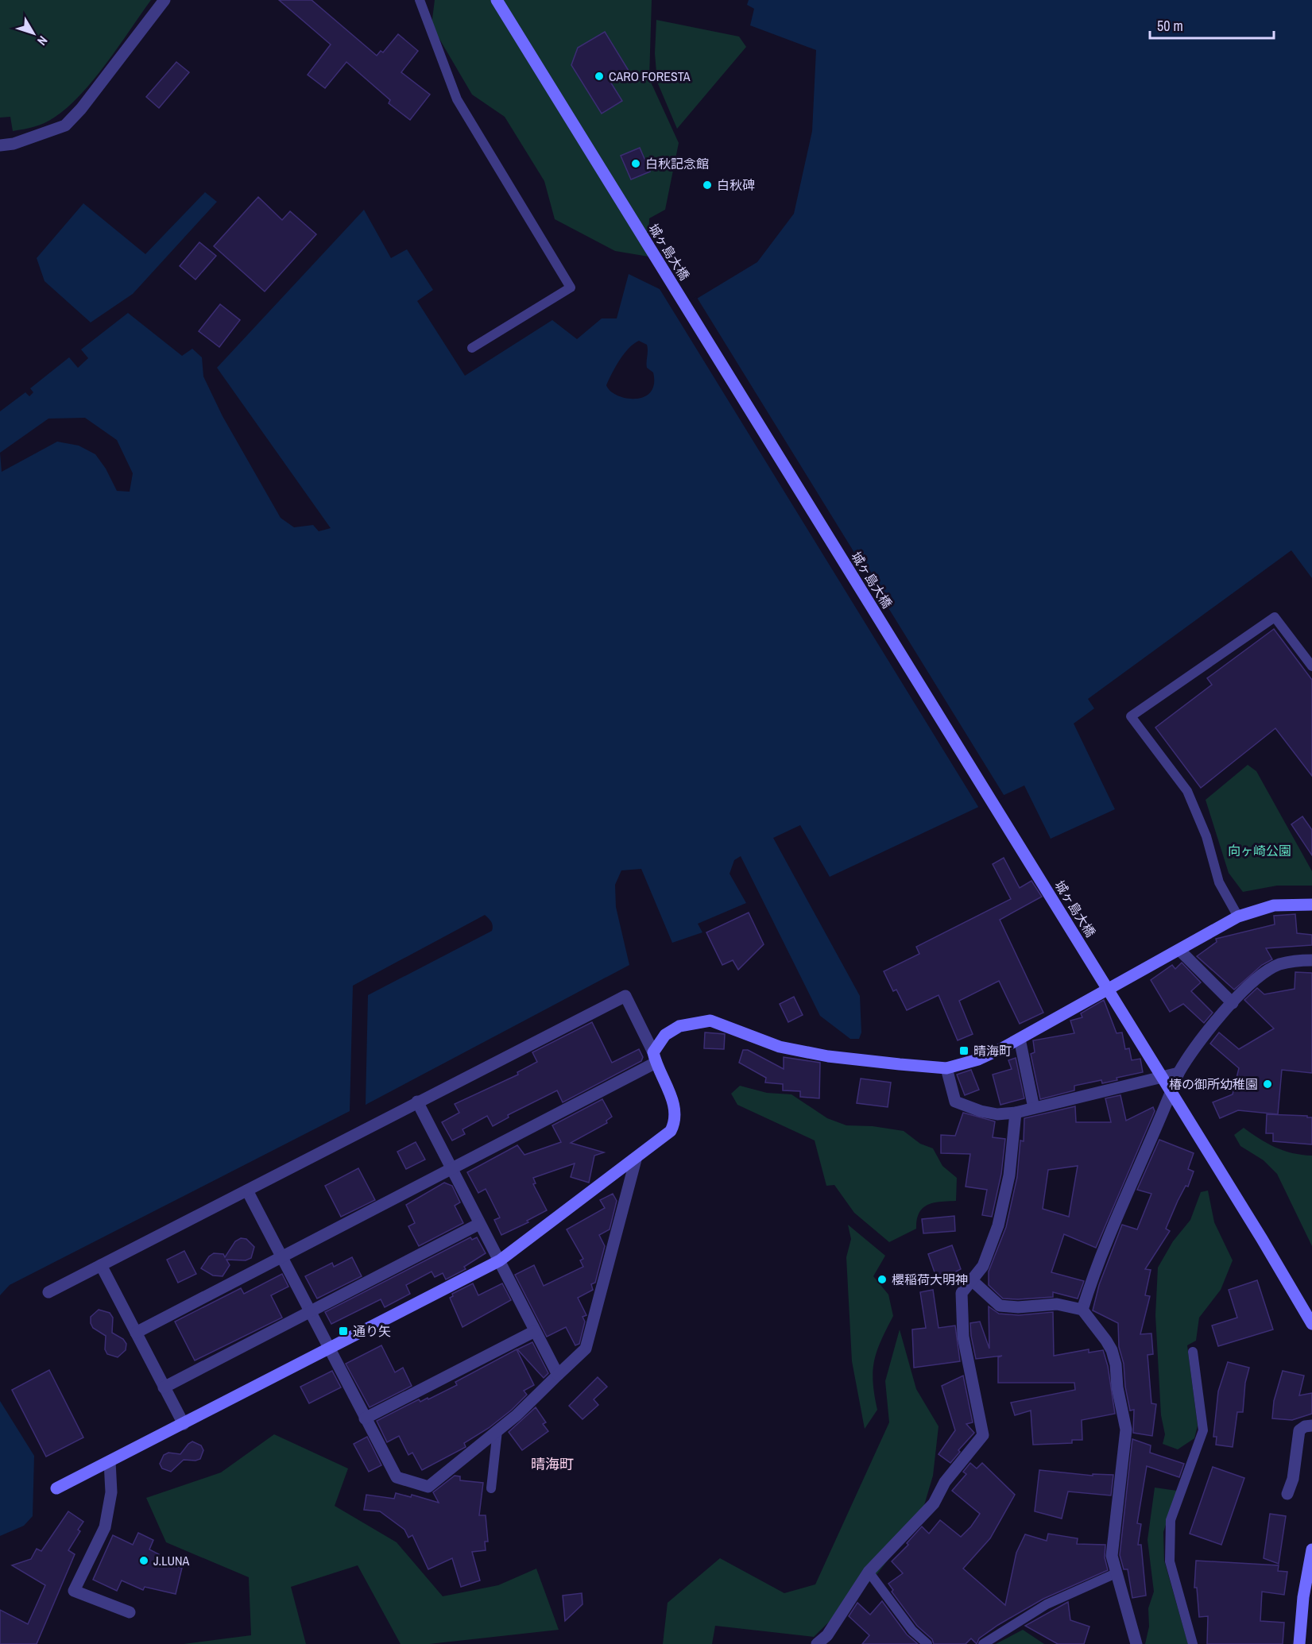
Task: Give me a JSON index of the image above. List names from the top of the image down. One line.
{"streets":{"street":["城ヶ島大橋"]},"districts":["晴海町"],"parks":["向ヶ崎公園"],"places":{"other":["CARO FORESTA","白秋記念館","白秋碑","椿の御所幼稚園","櫻稲荷大明神","J.LUNA"],"transit":["晴海町","通り矢"]},"scale_bar":"50 m","north":"bottom right"}
